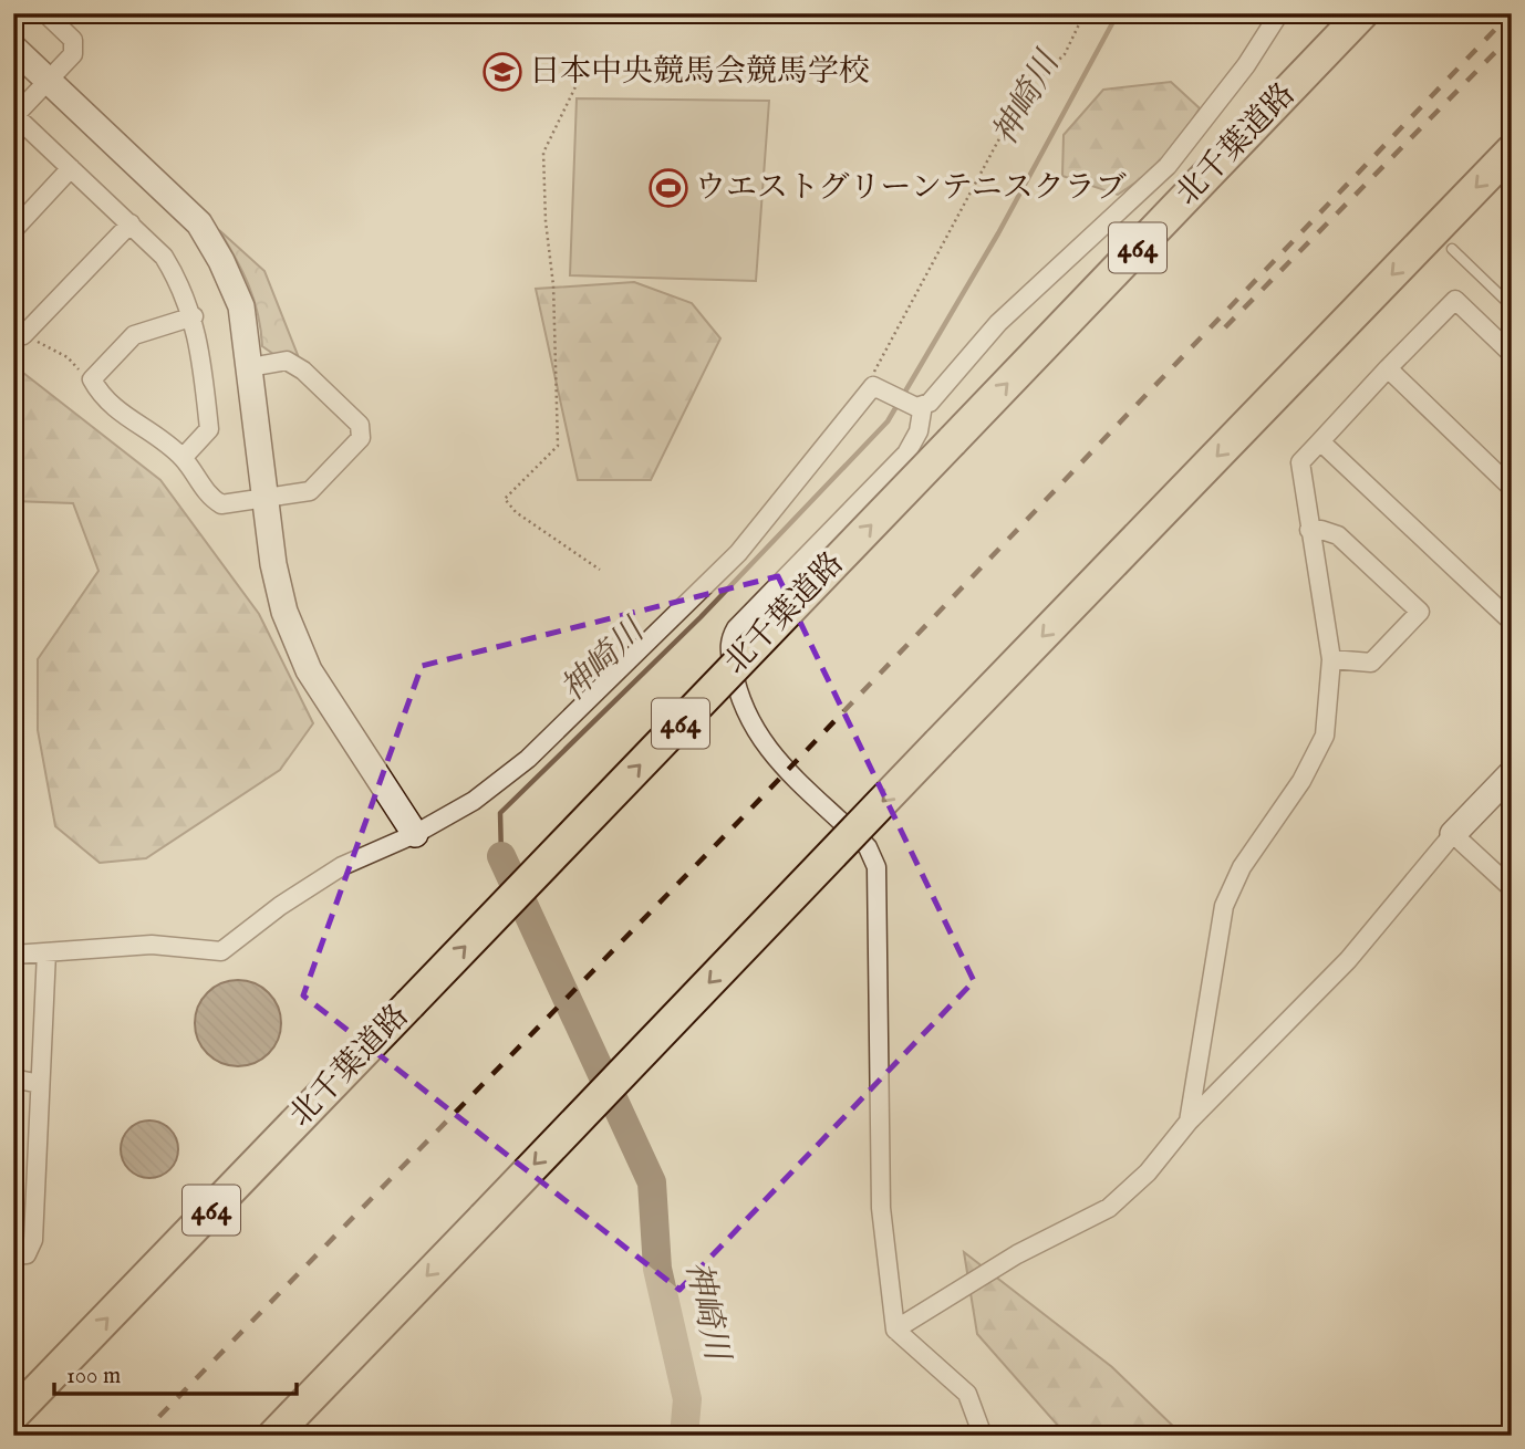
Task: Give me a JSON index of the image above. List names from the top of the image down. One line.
{"streets":{"highway":["北千葉道路","464"]},"water":["神崎川"],"places":{"school or university":["日本中央競馬会競馬学校"],"sports":["ウエストグリーンテニスクラブ"]},"scale_bar":"100 m"}
